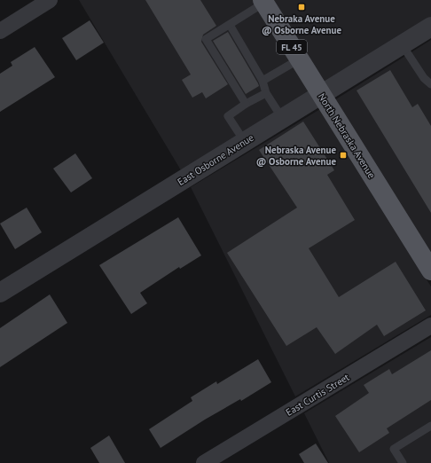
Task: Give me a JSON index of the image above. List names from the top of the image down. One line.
{"streets":{"main road":["FL 45","North Nebraska Avenue"],"street":["East Osborne Avenue","East Curtis Street"]},"crossings":[["North Nebraska Avenue","East Osborne Avenue"]],"places":{"transit":["Nebraka Avenue @ Osborne Avenue","Nebraska Avenue @ Osborne Avenue"]}}
